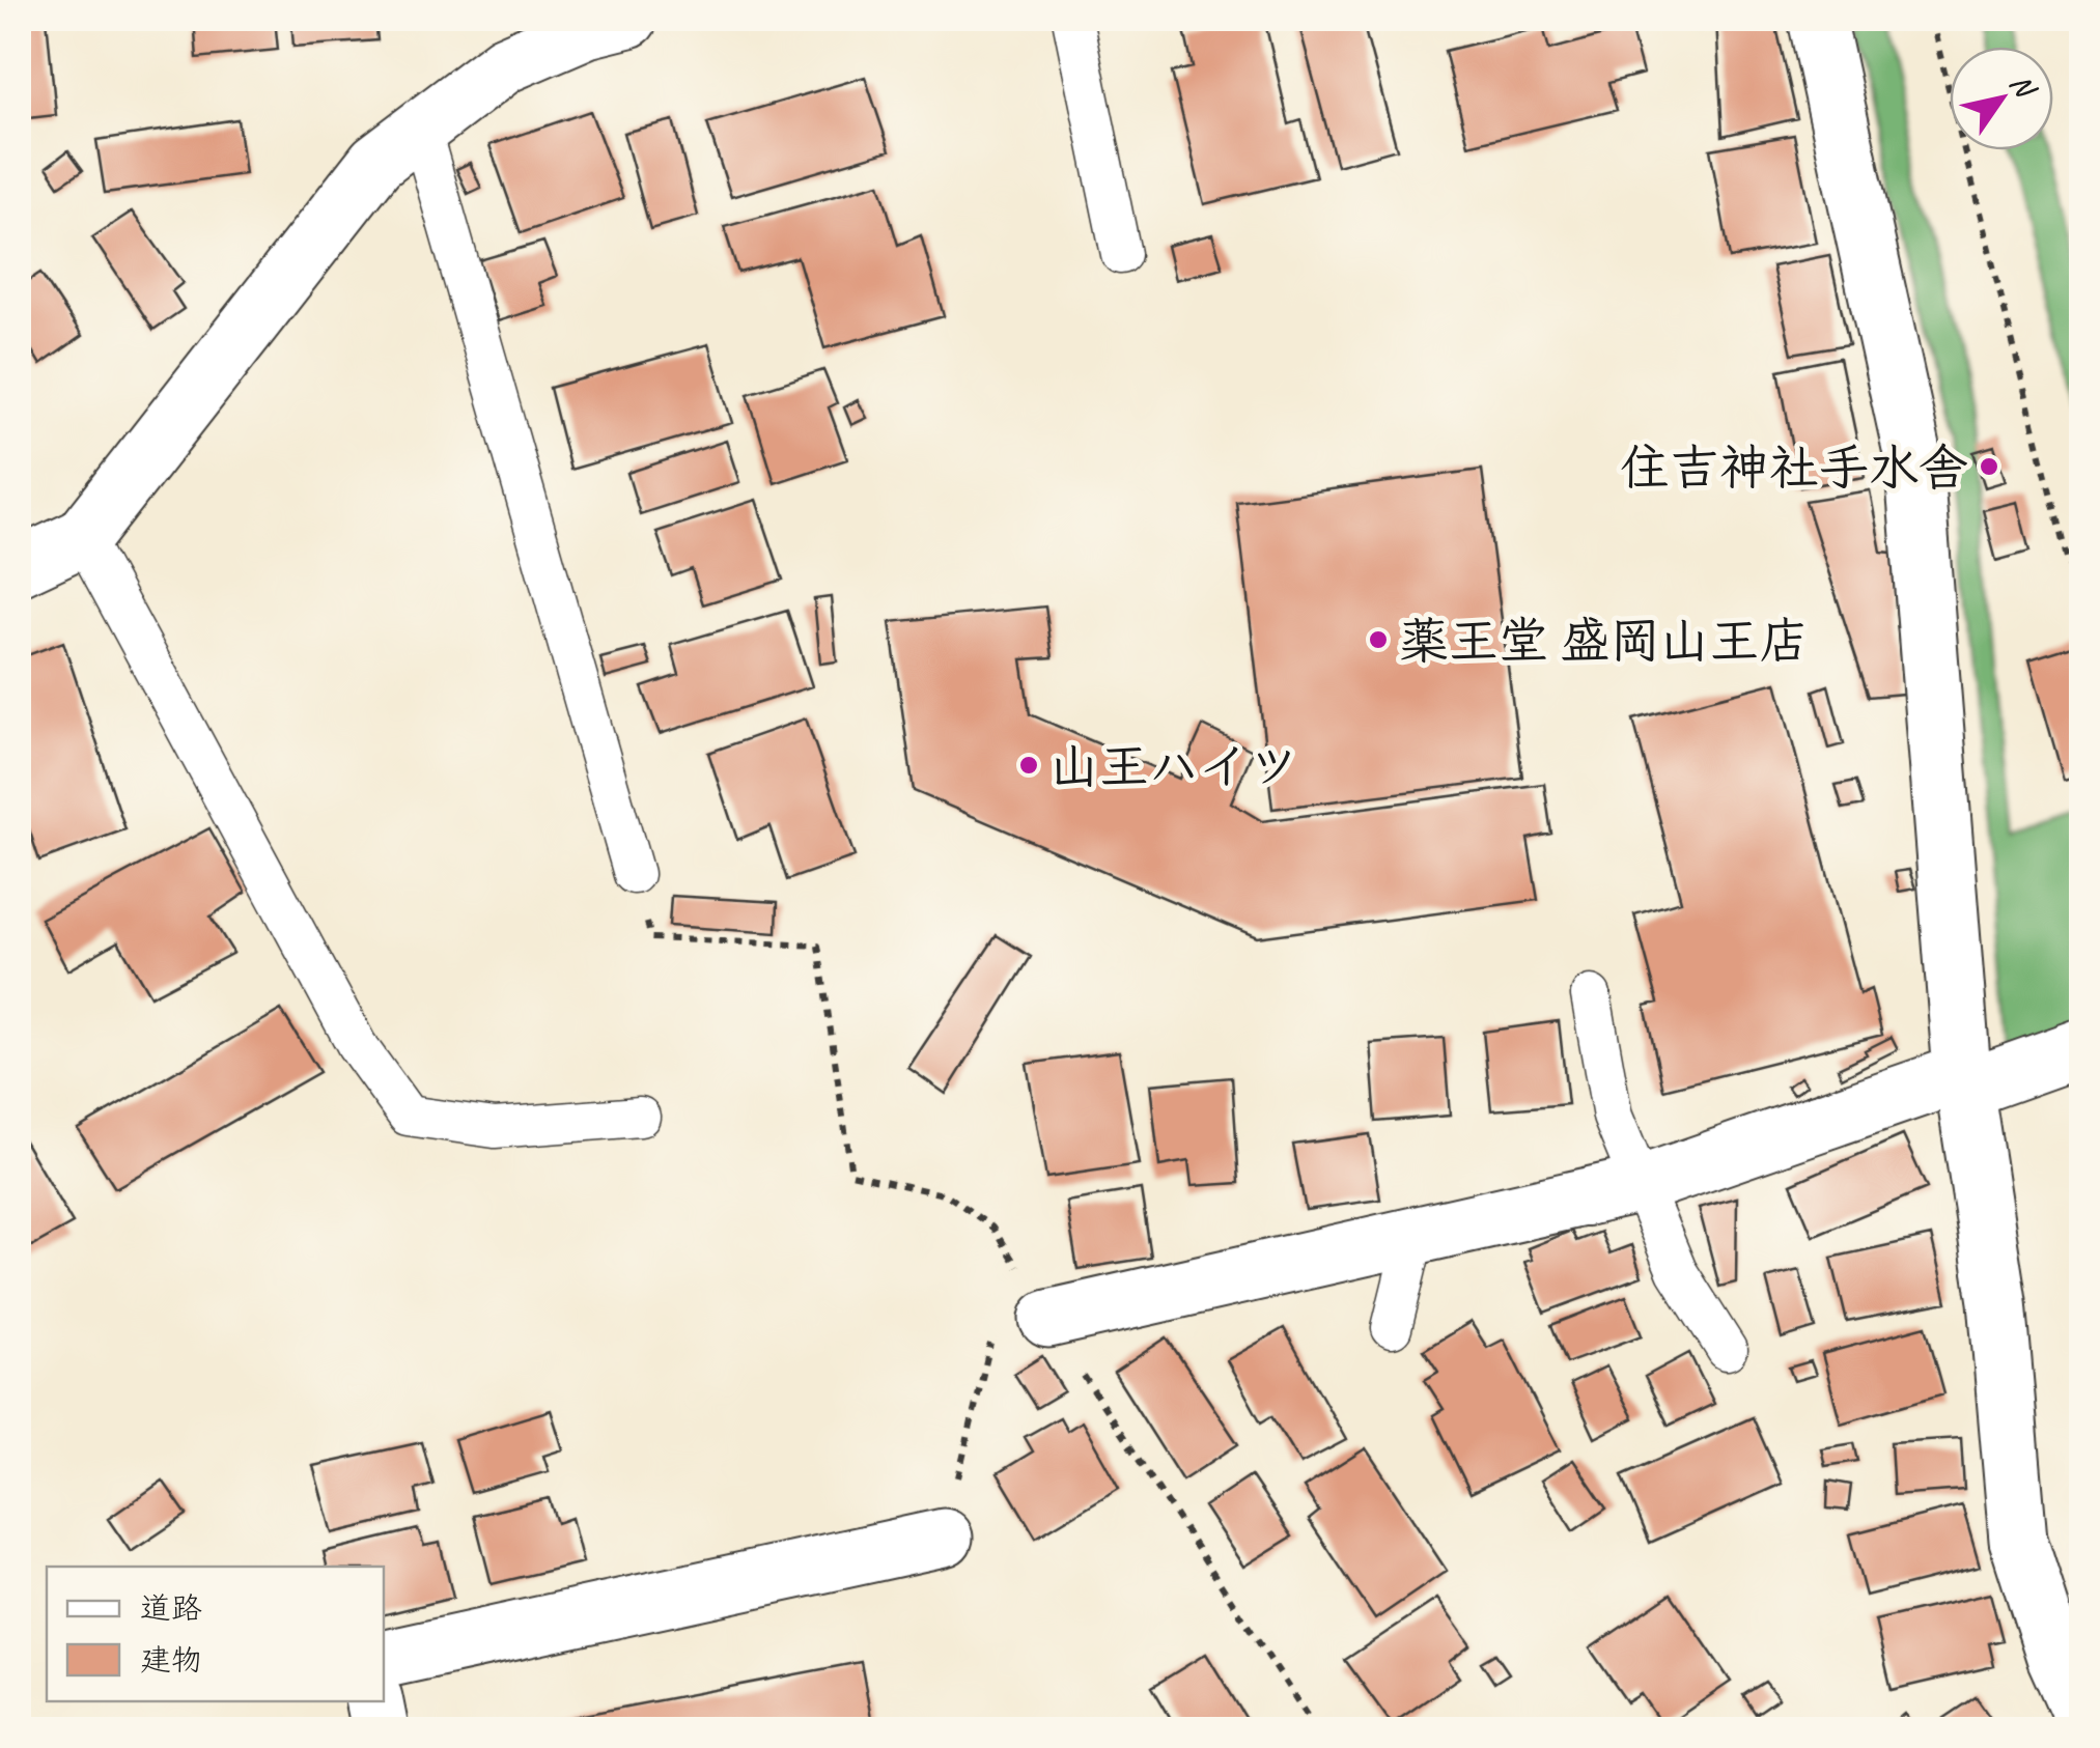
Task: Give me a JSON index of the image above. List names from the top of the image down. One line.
{"places":["住吉神社手水舎","薬王堂 盛岡山王店","山王ハイツ"],"legend":["道路","建物"],"north":"top right"}
